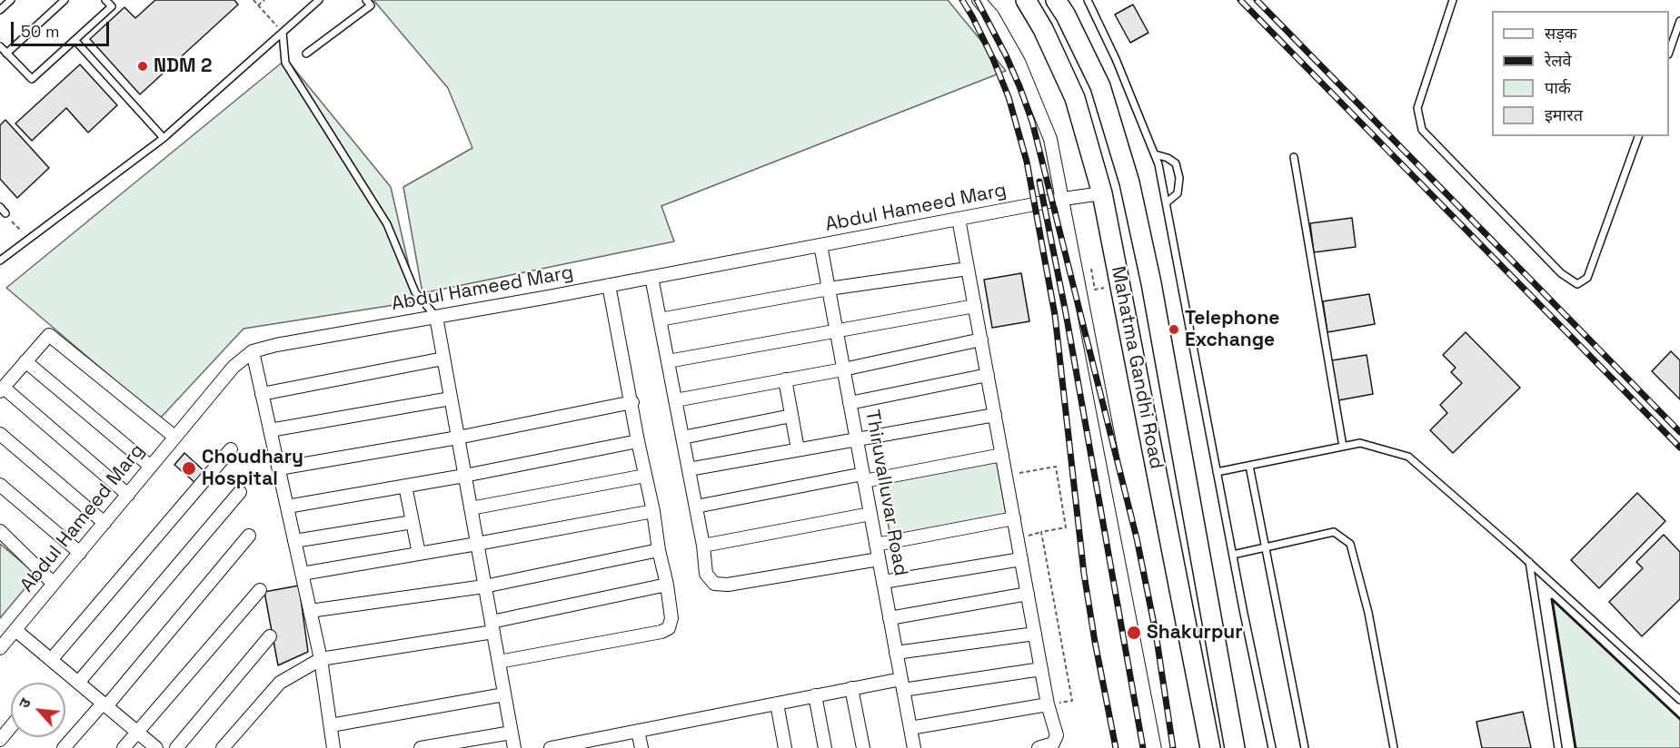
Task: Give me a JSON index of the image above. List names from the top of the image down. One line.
{"streets":{"main road":["Mahatma Gandhi Road"],"street":["Abdul Hameed Marg","Thiruvalluvar Road"]},"crossings":[["Abdul Hameed Marg","Mahatma Gandhi Road"],["Abdul Hameed Marg","Thiruvalluvar Road"]],"places":["NDM 2","Telephone Exchange","Choudhary Hospital","Shakurpur"],"legend":["सड़क","रेलवे","पार्क","इमारत"],"scale_bar":"50 m","north":"top left"}
